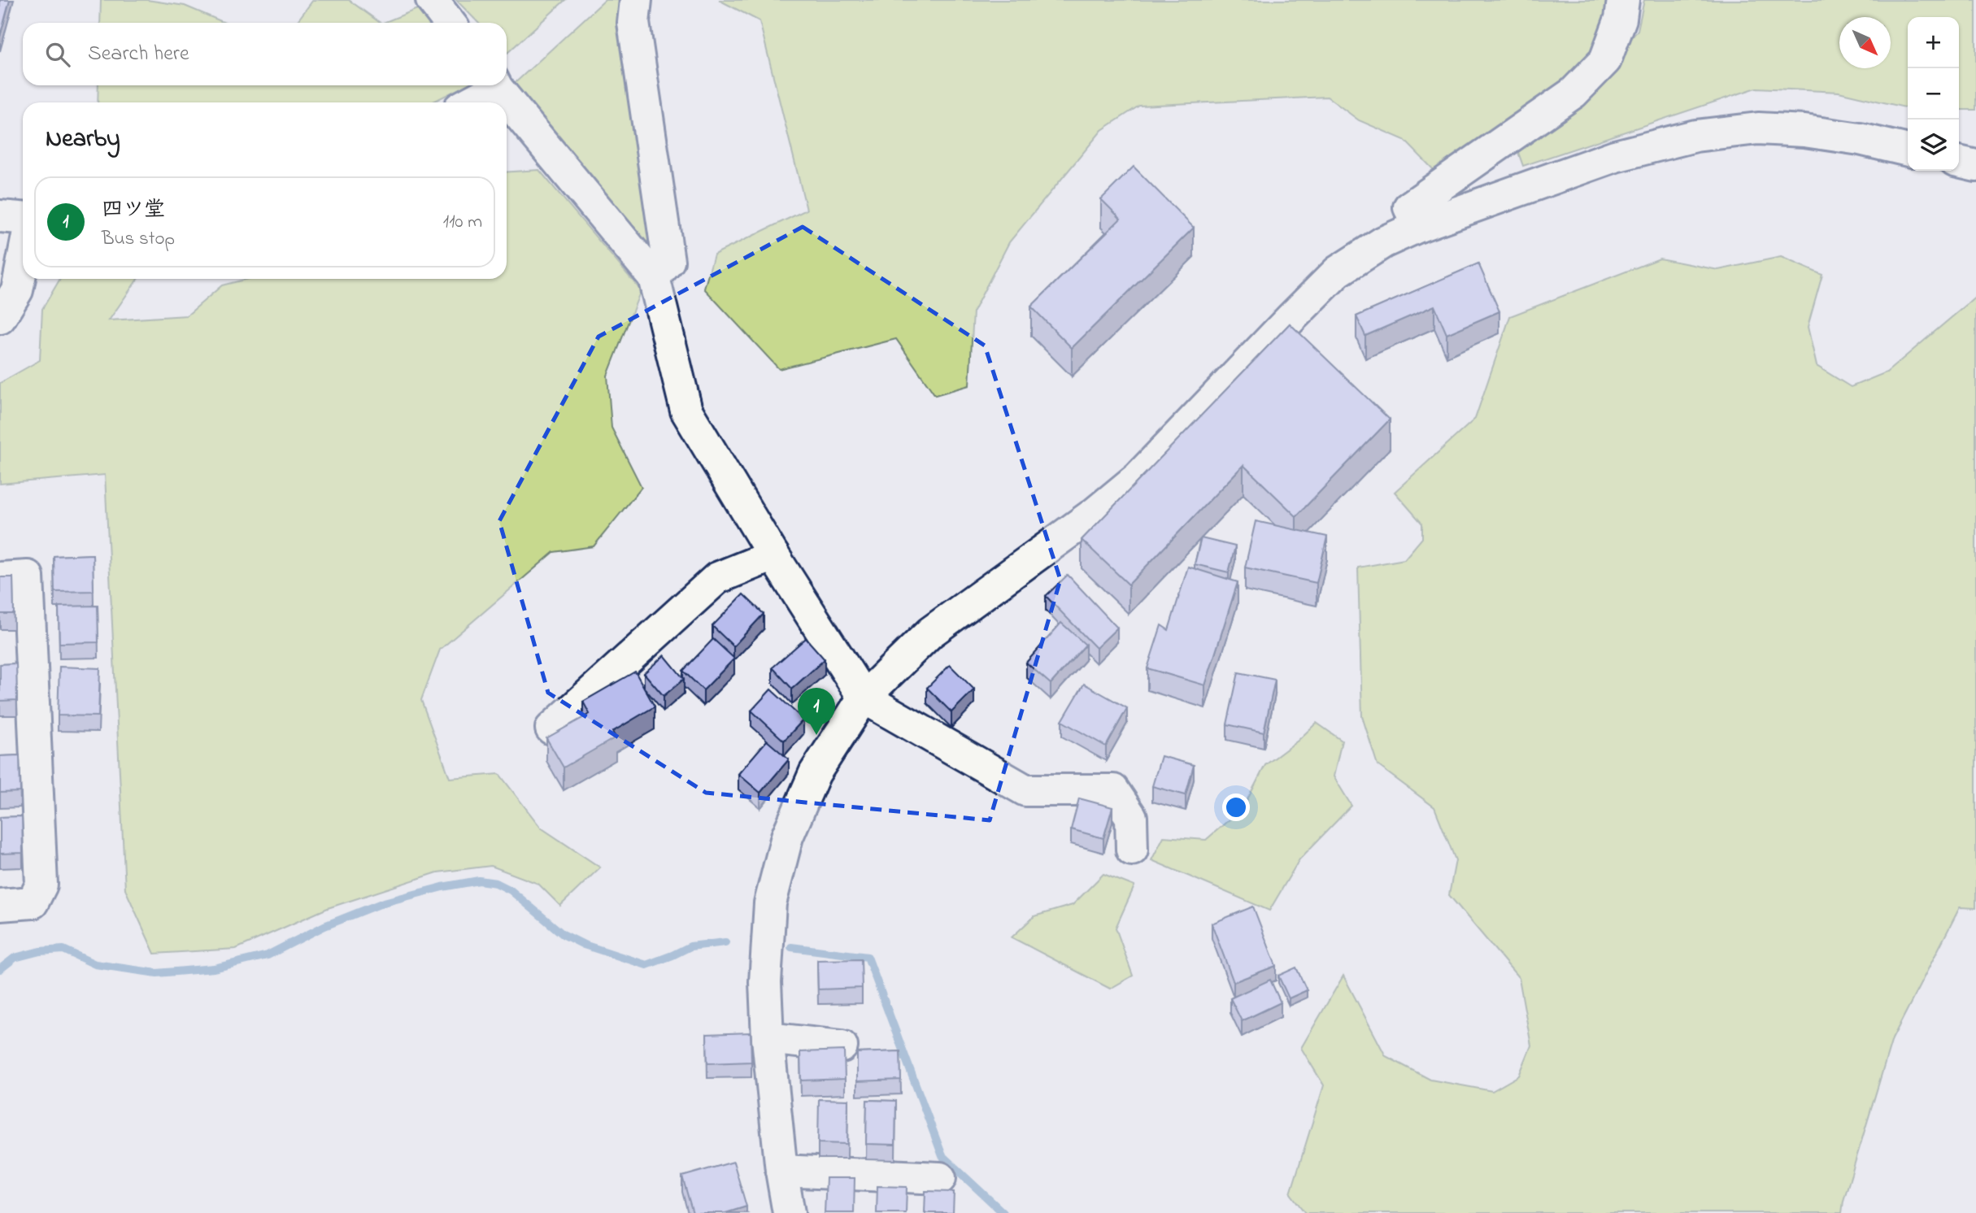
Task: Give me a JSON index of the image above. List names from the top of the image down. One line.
{"north":"bottom right","page":{"map_buttons":["+","−"],"search":"Search here","heading":"Nearby","list":[{"mark":"1","name":"四ツ堂","note":"Bus stop","value":"110 m"}],"pins":"1"}}
